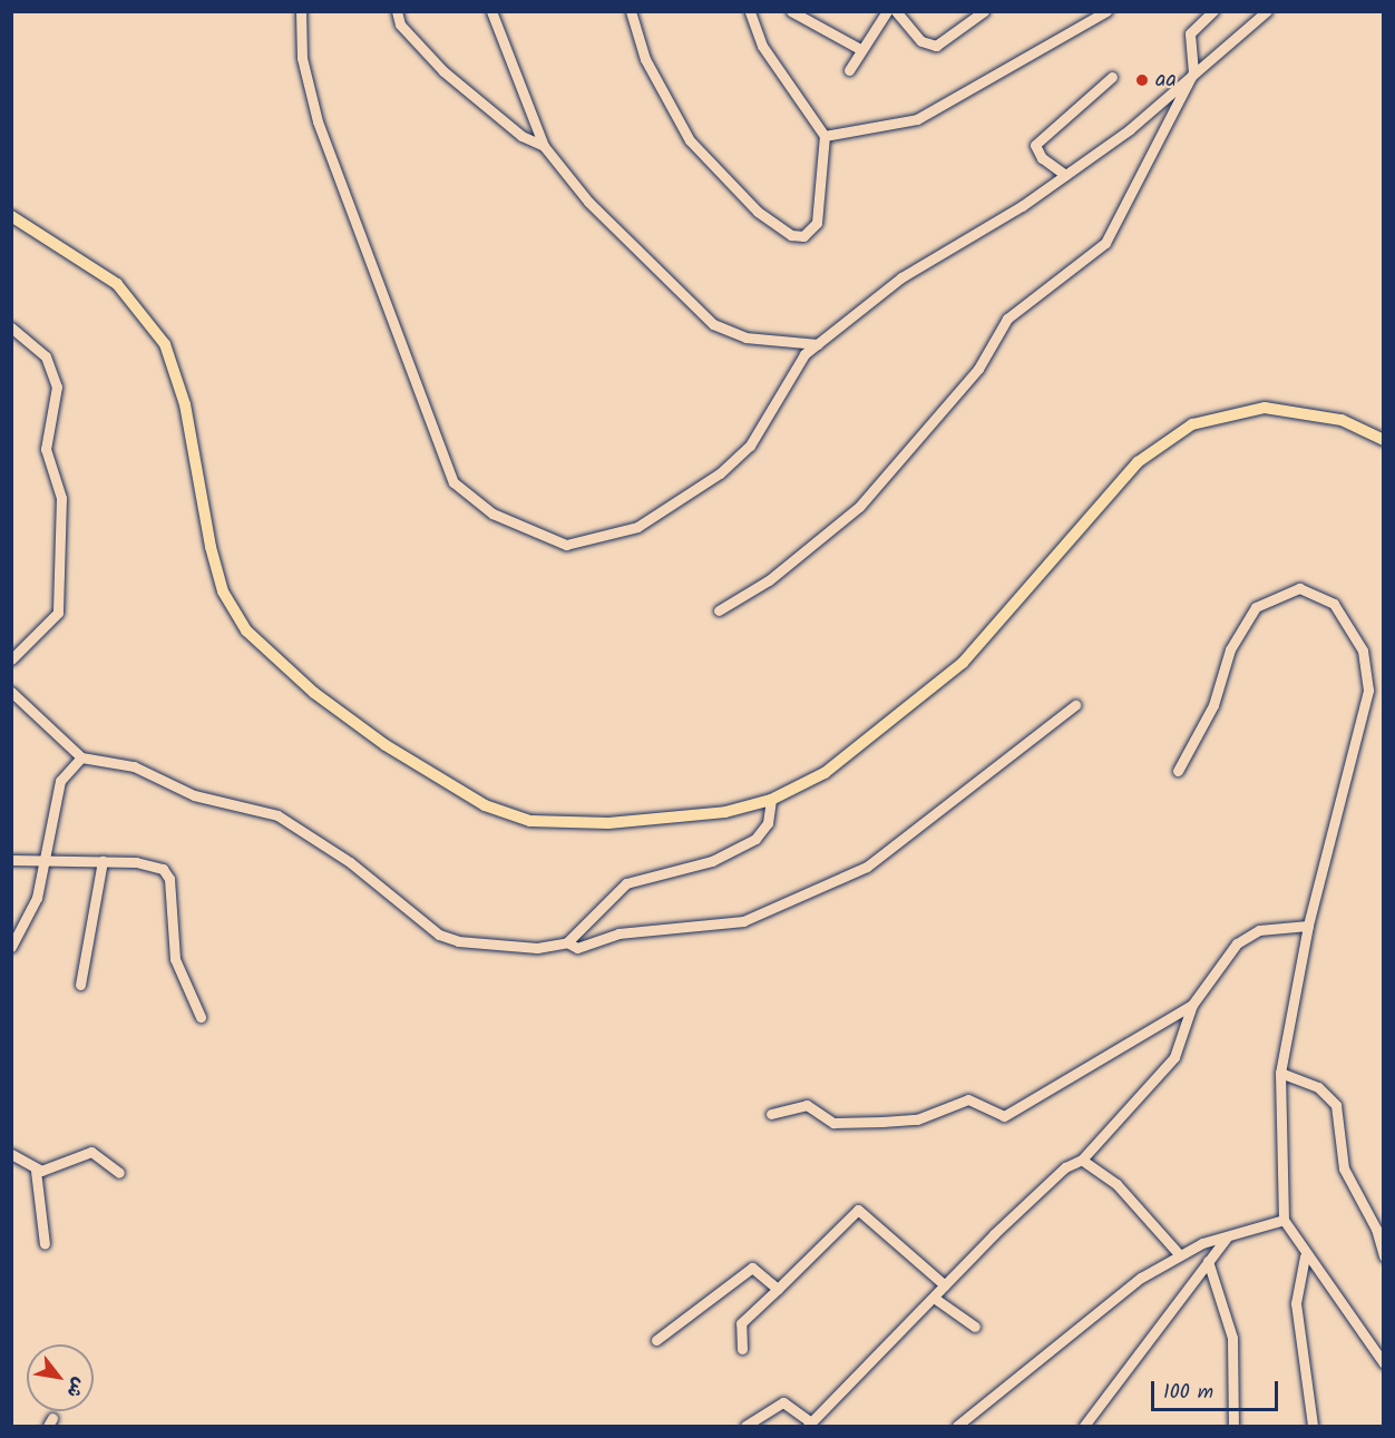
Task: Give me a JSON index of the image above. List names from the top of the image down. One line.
{"places":["aa"],"scale_bar":"100 m","north":"bottom right"}
